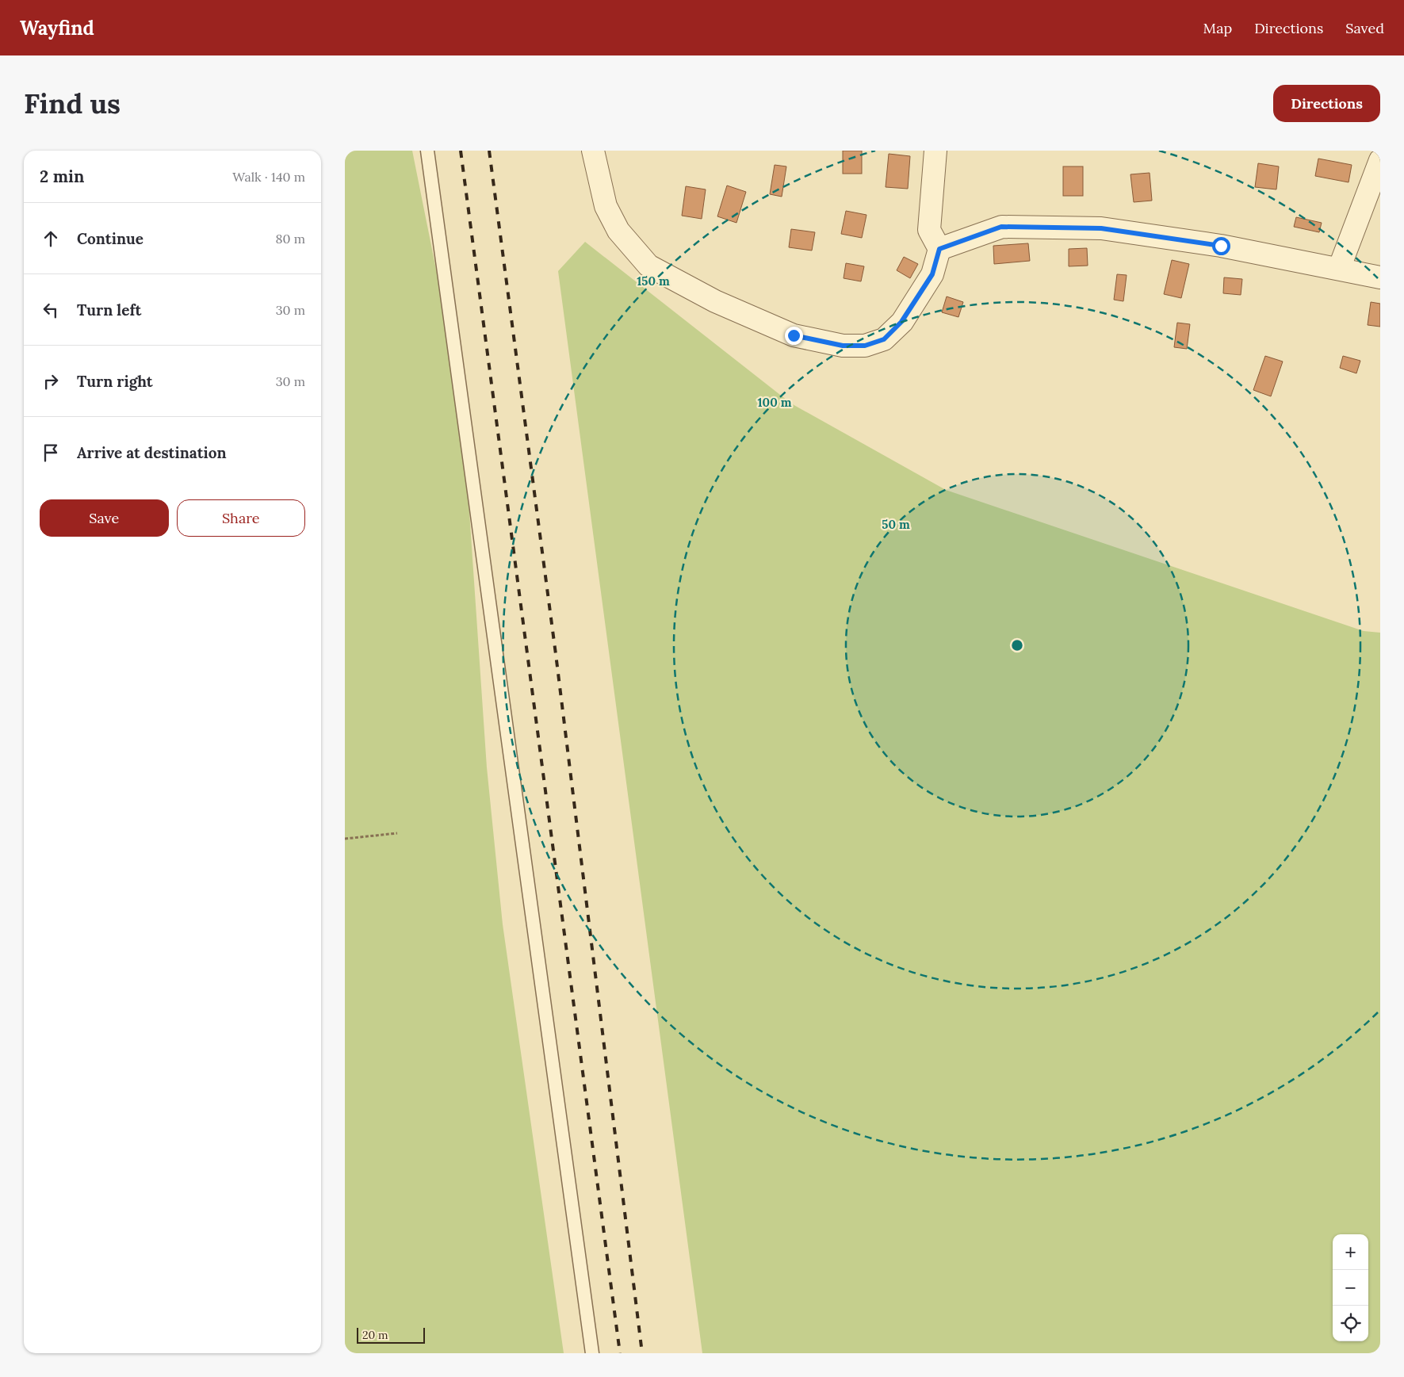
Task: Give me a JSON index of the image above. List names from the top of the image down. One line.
{"scale_bar":"20 m","page":{"header":"Wayfind","nav":["Map","Directions","Saved"],"buttons":["Directions",["Save","Share"]],"title":"Find us","heading":["2 min","Walk · 140 m"],"list":[["Continue","80 m"],["Turn left","30 m"],["Turn right","30 m"],"Arrive at destination"],"map_buttons":["+","−"],"scale":"20 m"},"rings":["150 m","100 m","50 m"]}
